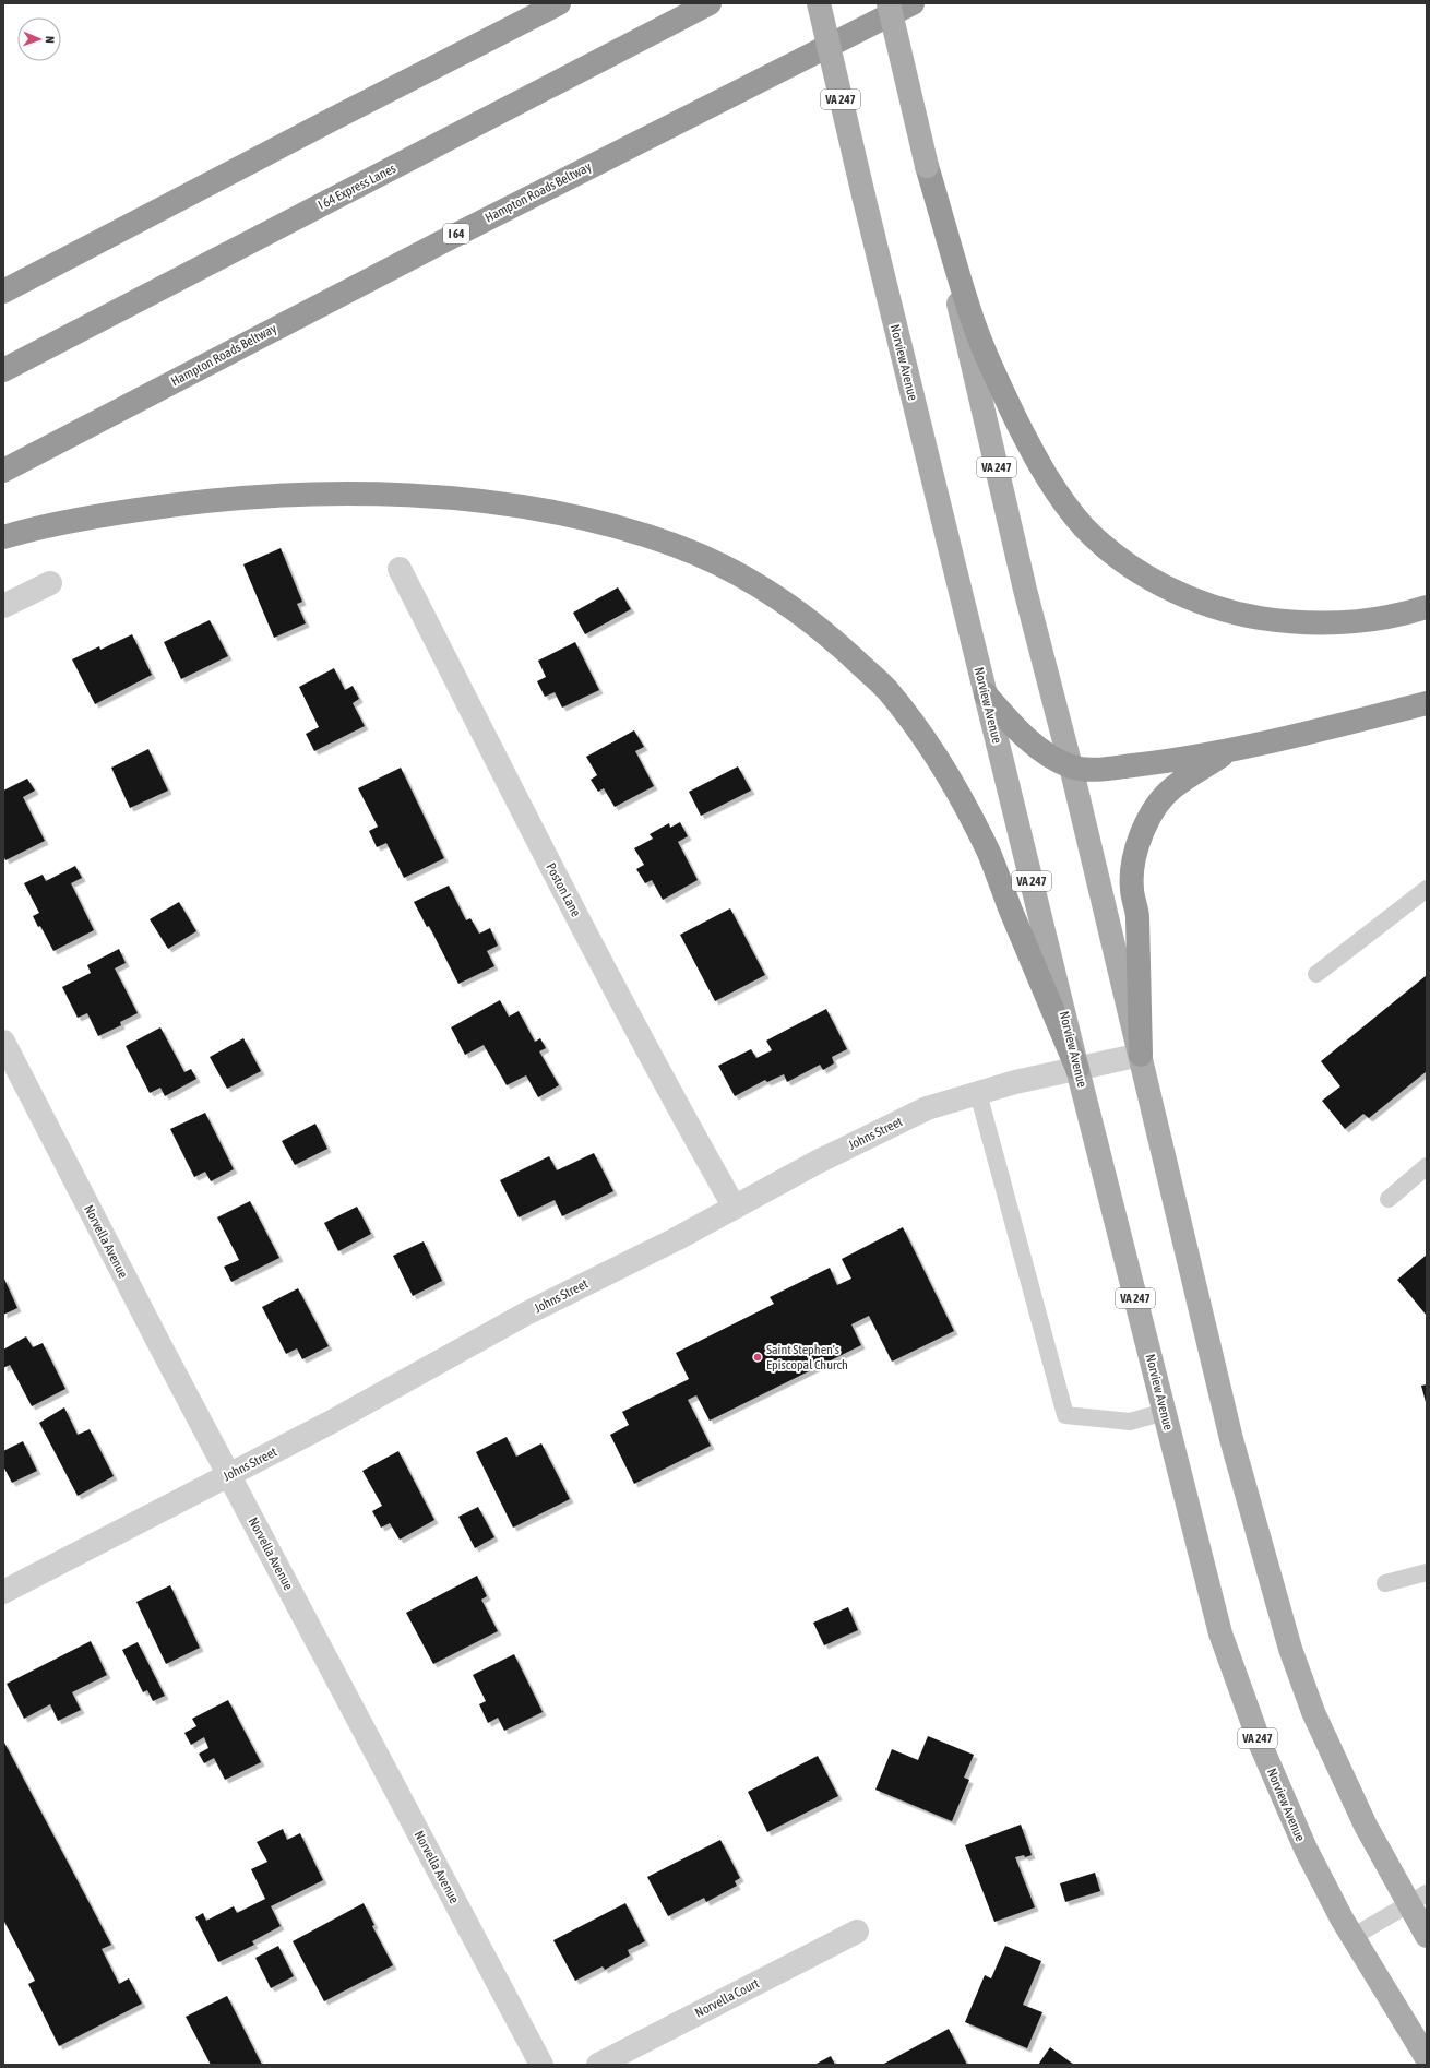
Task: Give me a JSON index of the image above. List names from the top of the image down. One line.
{"streets":{"highway":["I 64 Express Lanes","Hampton Roads Beltway","I 64"],"main road":["VA 247","Norview Avenue"],"street":["Poston Lane","Johns Street","Norvella Avenue","Norvella Court"]},"crossings":[["VA 247","Johns Street"],["Norview Avenue","Johns Street"],["Poston Lane","Johns Street"],["Johns Street","Norvella Avenue"]],"places":["Saint Stephen's Episcopal Church"],"north":"right"}
